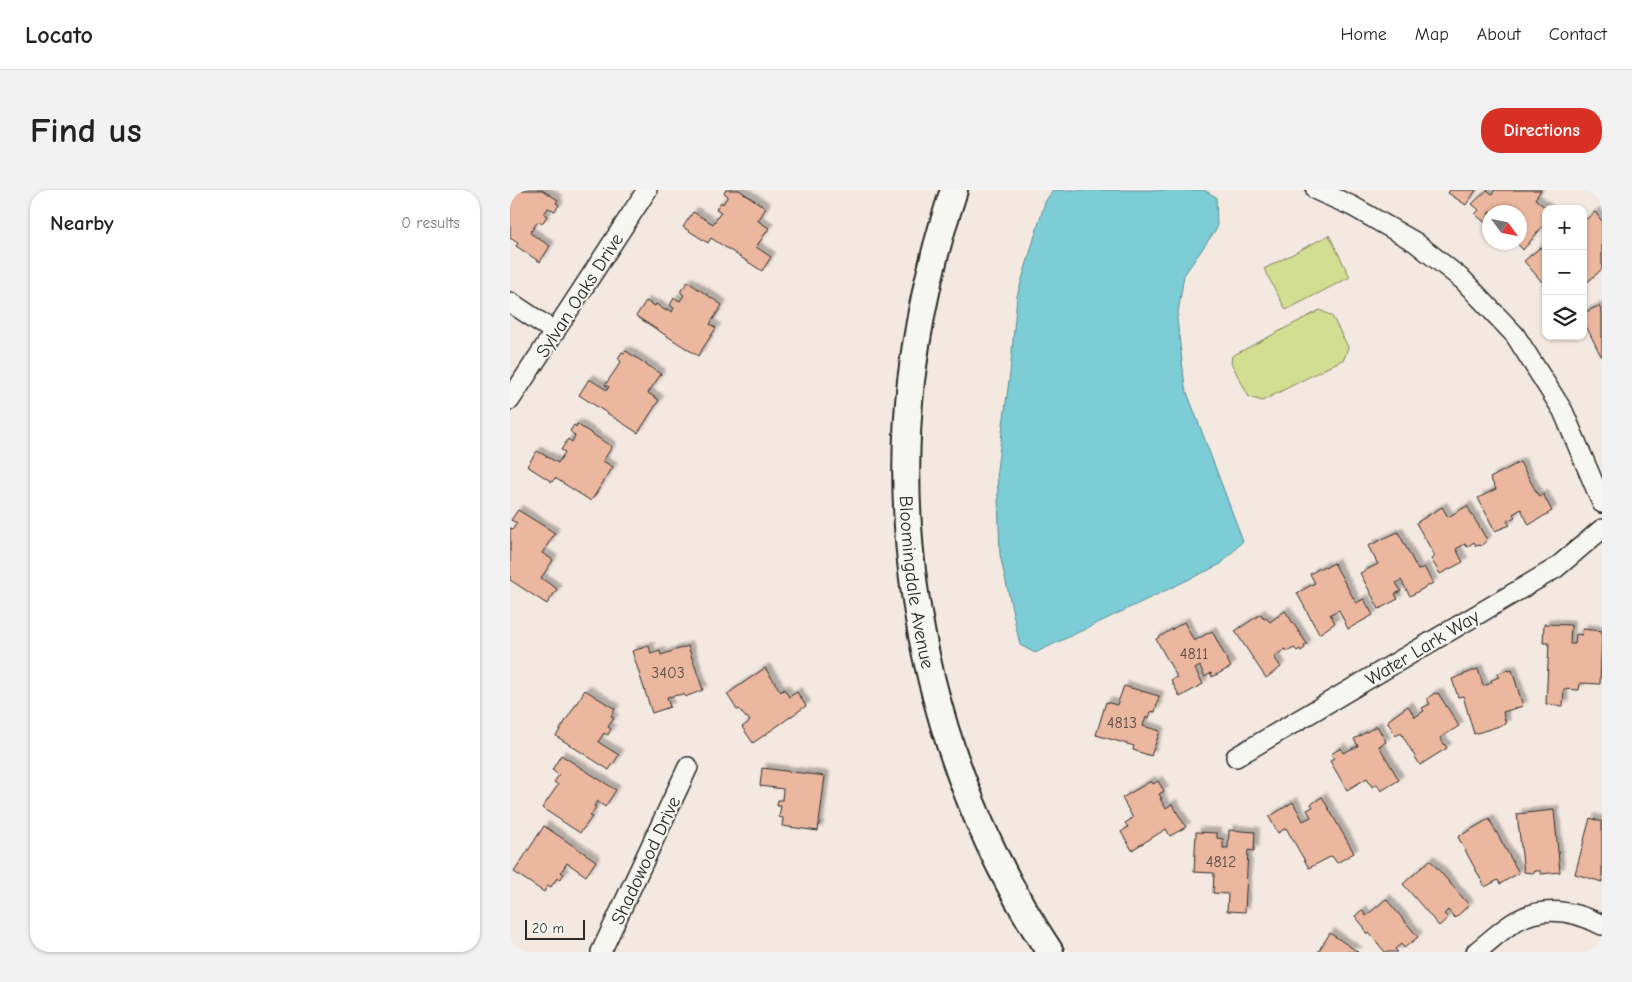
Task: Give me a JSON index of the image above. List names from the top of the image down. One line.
{"streets":{"street":["Sylvan Oaks Drive","Bloomingdale Avenue","Water Lark Way","Shadowood Drive"]},"house_numbers":["4811","3403","4813","4812"],"scale_bar":"20 m","north":"bottom right","page":{"header":"Locato","nav":["Home","Map","About","Contact"],"buttons":"Directions","title":"Find us","heading":["Nearby","0 results"],"map_buttons":["+","−"],"scale":"20 m"}}
